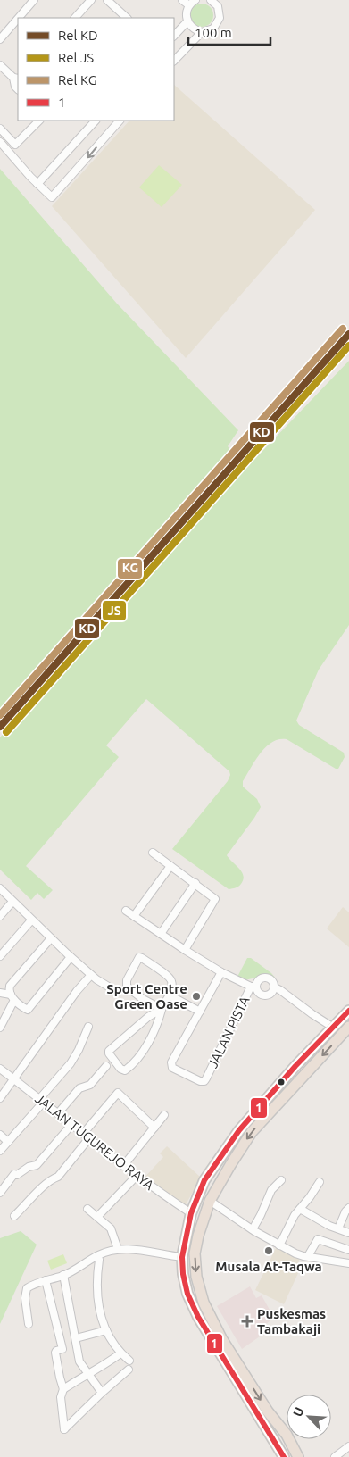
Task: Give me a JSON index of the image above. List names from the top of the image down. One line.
{"streets":{"street":["JALAN PISTA","JALAN TUGUREJO RAYA"]},"places":{"other":["Sport Centre Green Oase","Musala At-Taqwa"],"health":["Puskesmas Tambakaji"]},"lines":["rail line KG","rail line KD","rail line JS","transit line 1"],"legend":["Rel KD","Rel JS","Rel KG","1"],"scale_bar":"100 m","north":"top left"}
